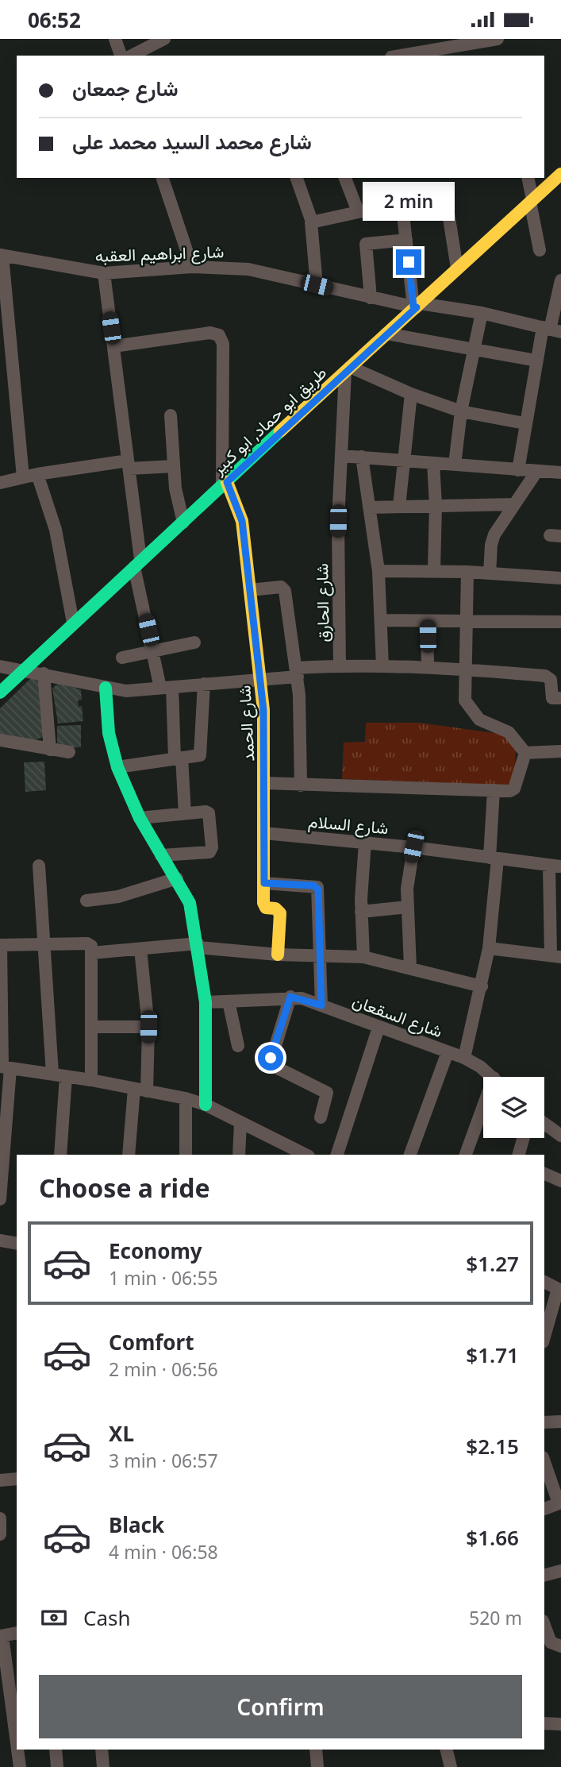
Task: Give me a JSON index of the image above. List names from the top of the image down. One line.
{"streets":{"street":["شارع ابراهيم العقبه","طريق ابو حماد, ابو كبير","شارع الحارق","شارع الحمد","شارع السلام","شارع السقعان"]},"crossings":[["شارع ابراهيم العقبه","طريق ابو حماد, ابو كبير"],["طريق ابو حماد, ابو كبير","شارع الحارق"],["طريق ابو حماد, ابو كبير","شارع الحمد"],["شارع الحمد","شارع السلام"]],"page":{"status":"06:52","banner":["شارع جمعان","شارع محمد السيد محمد على"],"bubble":"2 min","heading":"Choose a ride","list":[{"name":"Economy","note":"1 min · 06:55","value":"$1.27"},{"name":"Comfort","note":"2 min · 06:56","value":"$1.71"},{"name":"XL","note":"3 min · 06:57","value":"$2.15"},{"name":"Black","note":"4 min · 06:58","value":"$1.66"}],"pay":["Cash","520 m"],"buttons":"Confirm"}}
